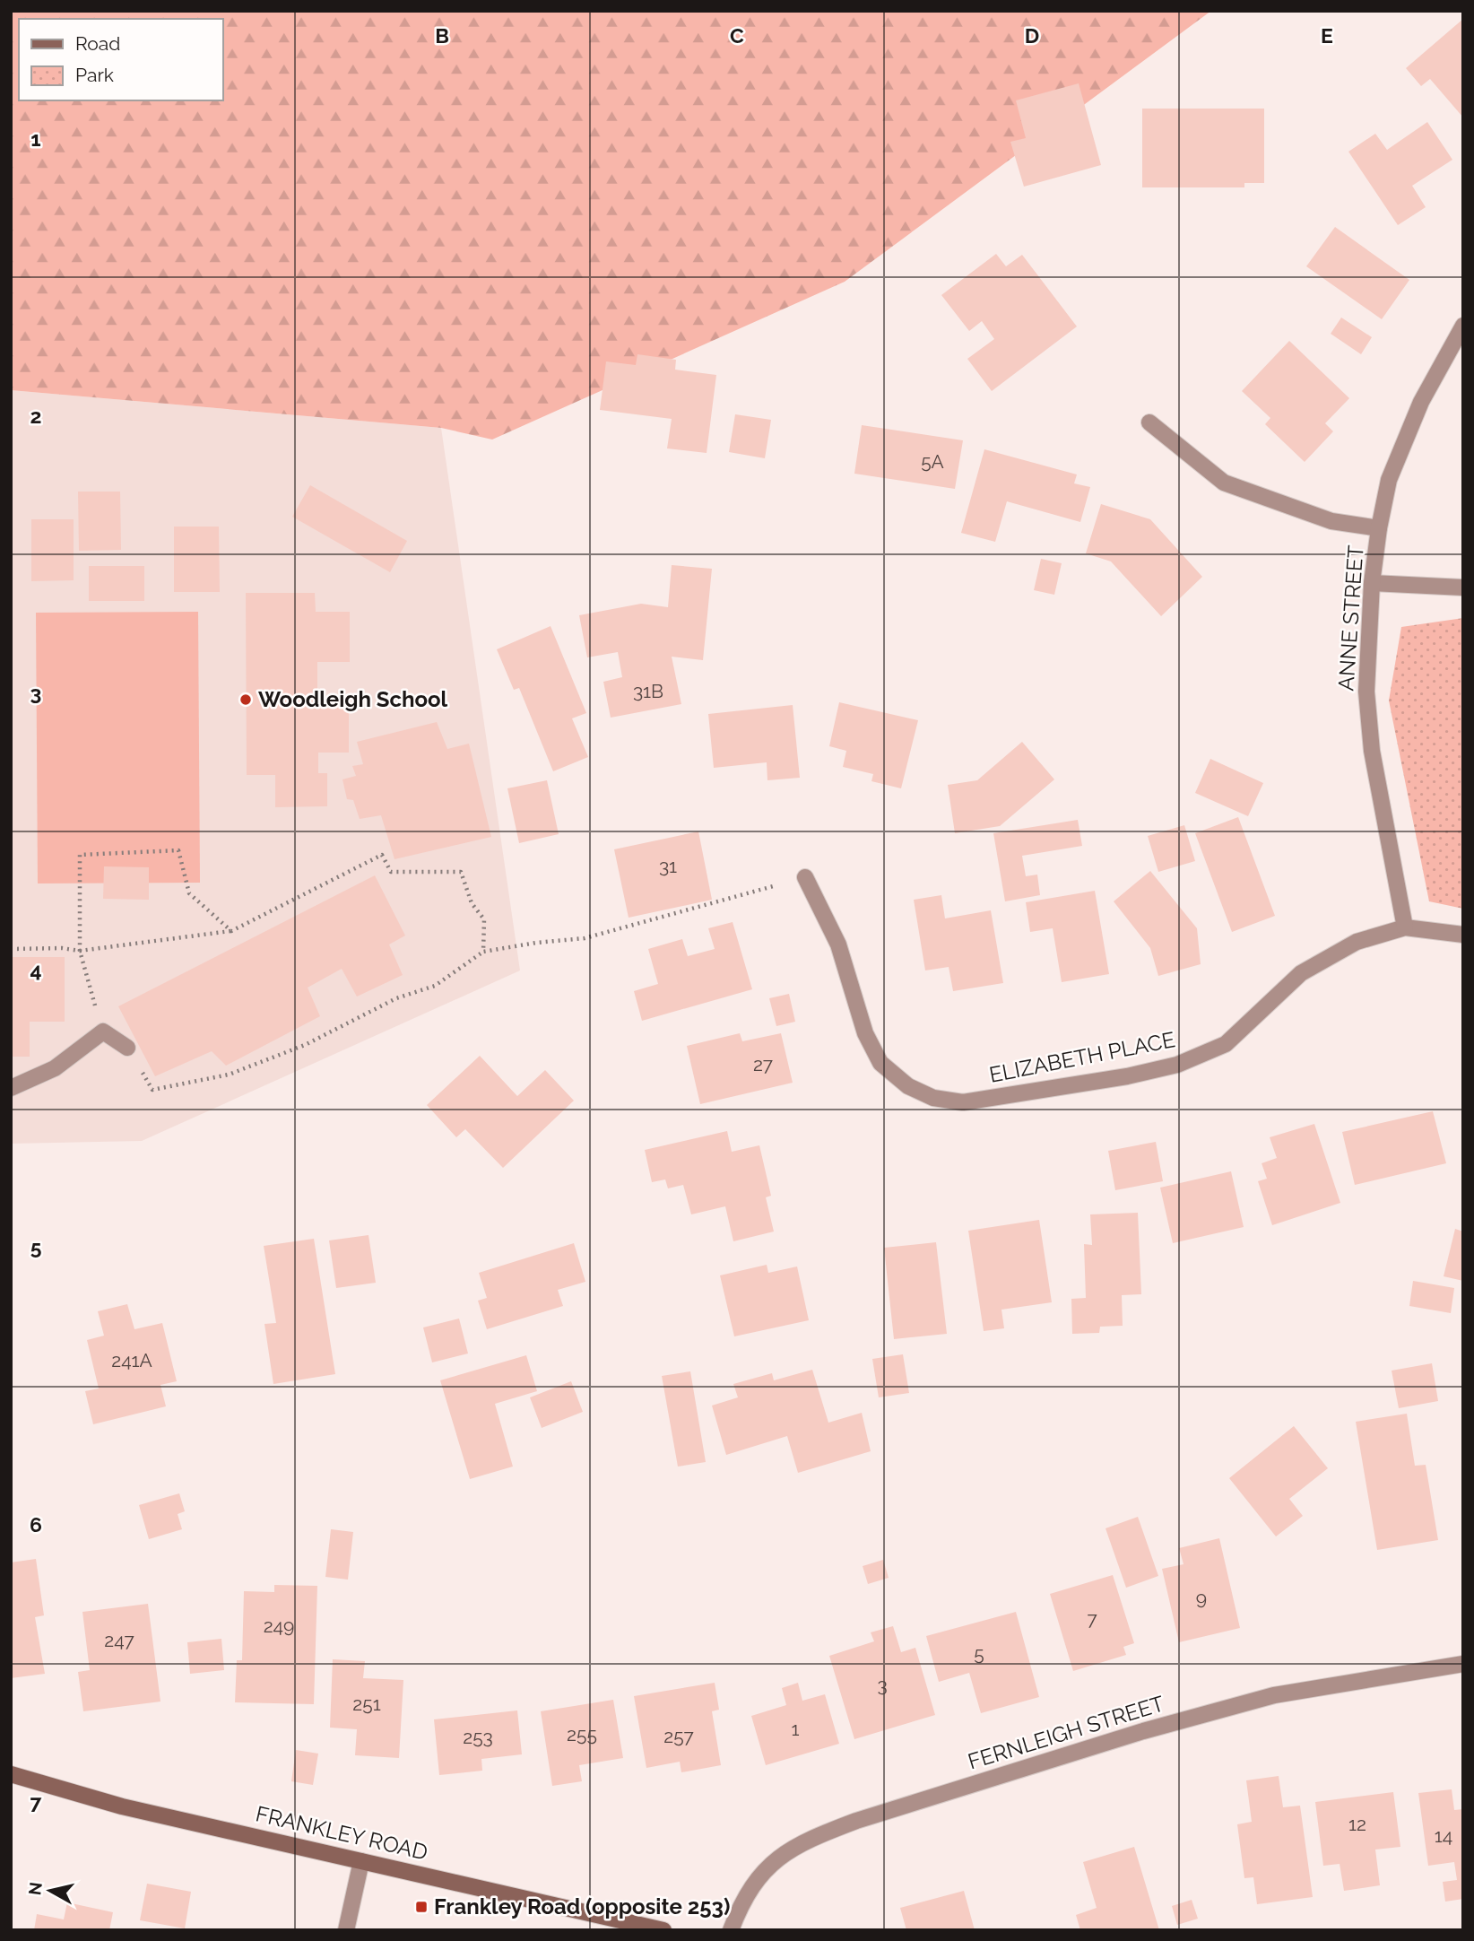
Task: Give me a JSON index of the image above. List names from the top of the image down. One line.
{"streets":{"street":["ANNE STREET","ELIZABETH PLACE","FERNLEIGH STREET","FRANKLEY ROAD"]},"crossings":[["ANNE STREET","ELIZABETH PLACE"]],"places":{"other":["Woodleigh School"],"transit":["Frankley Road (opposite 253)"]},"house_numbers":["5A","31B","31","27","241A","9","7","249","247","5","3","251","1","255","257","253","12","14"],"legend":["Road","Park"],"north":"left","grid":{"columns":["B","C","D","E"],"rows":["1","2","3","4","5","6","7"]}}
